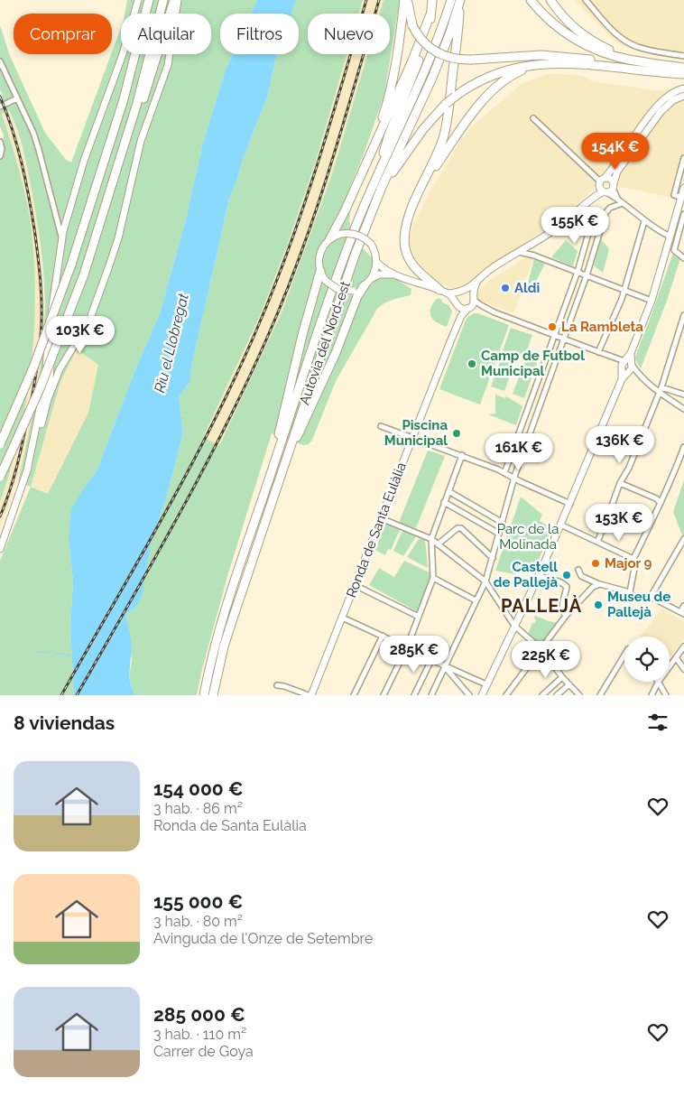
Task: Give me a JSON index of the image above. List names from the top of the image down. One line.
{"streets":{"highway":["Autovia del Nord-est"],"main road":["Ronda de Santa Eulàlia"]},"districts":["PALLEJÀ"],"water":["Riu el Llobregat"],"parks":["Parc de la Molinada"],"places":["Aldi","La Rambleta","Camp de Futbol Municipal","Piscina Municipal","Major 9","Castell de Pallejà","Museu de Pallejà"],"page":{"chip":["Comprar","Alquilar","Filtros","Nuevo"],"price":["154K €","155K €","103K €","136K €","161K €","153K €","285K €","225K €"],"heading":"8 viviendas","list":[{"name":"154 000 €","note":"3 hab. · 86 m² · Ronda de Santa Eulàlia"},{"name":"155 000 €","note":"3 hab. · 80 m² · Avinguda de l'Onze de Setembre"},{"name":"285 000 €","note":"3 hab. · 110 m² · Carrer de Goya"}]}}
